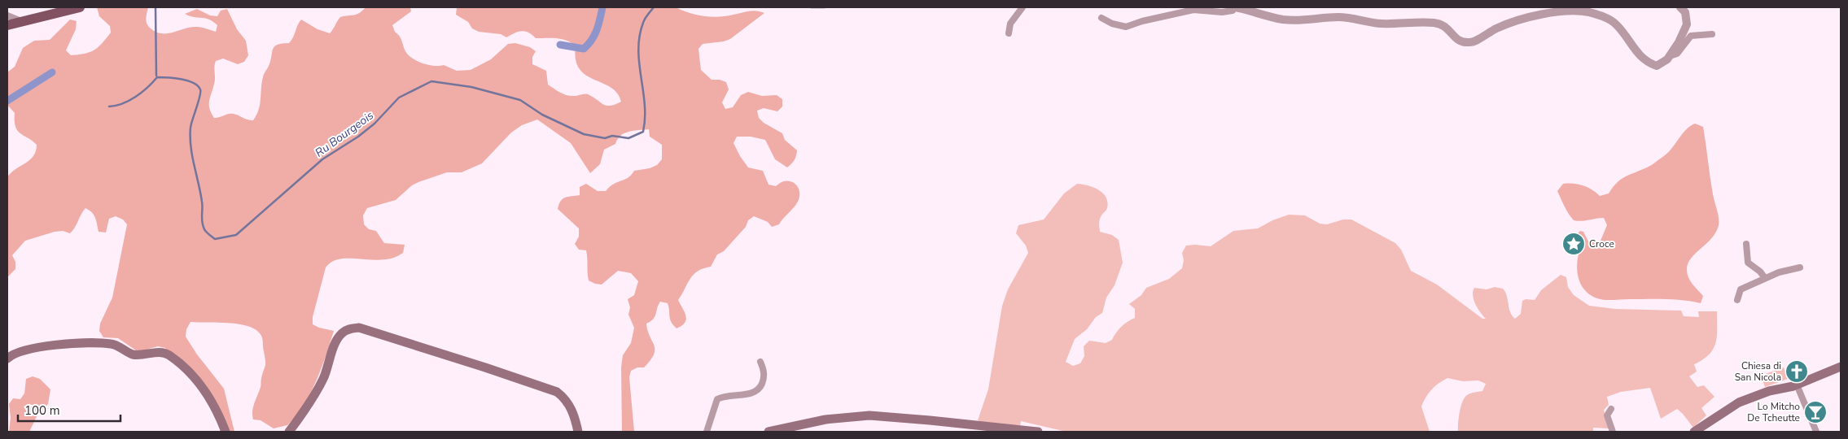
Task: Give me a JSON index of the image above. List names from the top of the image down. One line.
{"water":["Ru Bourgeois"],"places":{"place":["Croce"],"church":["Chiesa di San Nicola"],"bar":["Lo Mitcho De Tcheutte"]},"scale_bar":"100 m"}
